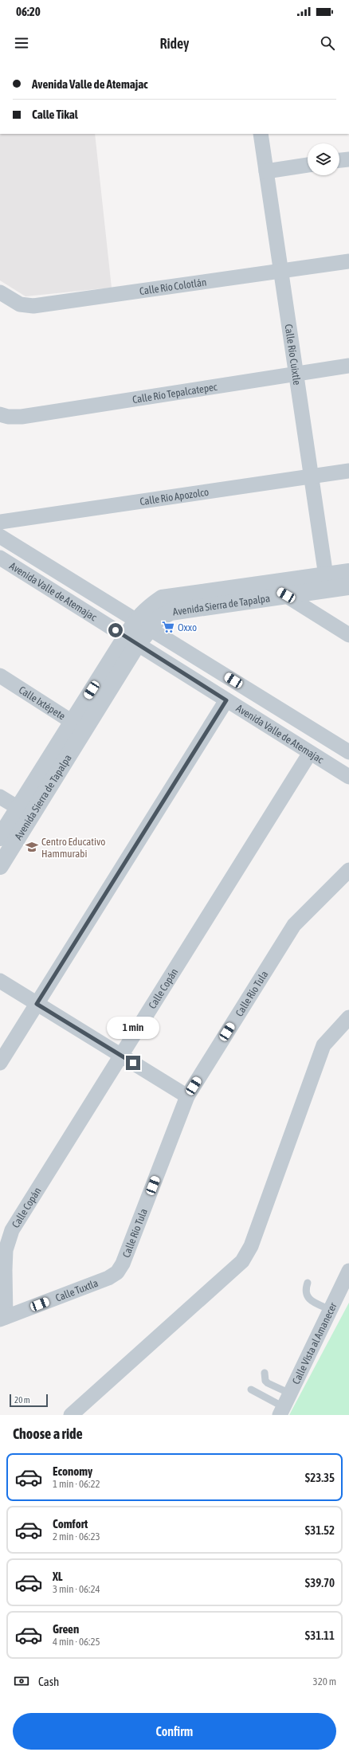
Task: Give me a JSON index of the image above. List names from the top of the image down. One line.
{"streets":{"street":["Calle Río Colotlán","Calle Río Cuixtle","Calle Río Tepalcatepec","Calle Río Apozolco","Avenida Valle de Atemajac","Avenida Sierra de Tapalpa","Calle Ixtépete","Calle Copán","Calle Río Tula","Calle Tuxtla","Calle Vista al Amanecer"]},"crossings":[["Calle Río Colotlán","Calle Río Cuixtle"],["Calle Río Cuixtle","Calle Río Tepalcatepec"],["Calle Río Cuixtle","Calle Río Apozolco"],["Calle Río Cuixtle","Avenida Sierra de Tapalpa"],["Avenida Valle de Atemajac","Avenida Sierra de Tapalpa"],["Avenida Valle de Atemajac","Calle Copán"],["Avenida Sierra de Tapalpa","Calle Ixtépete"],["Calle Copán","Calle Tuxtla"],["Calle Río Tula","Calle Tuxtla"]],"places":{"supermarket":["Oxxo"],"school or university":["Centro Educativo Hammurabi"]},"scale_bar":"20 m","page":{"status":"06:20","header":"Ridey","banner":["Avenida Valle de Atemajac","Calle Tikal"],"bubble":"1 min","scale":"20 m","heading":"Choose a ride","list":[{"name":"Economy","note":"1 min · 06:22","value":"$23.35"},{"name":"Comfort","note":"2 min · 06:23","value":"$31.52"},{"name":"XL","note":"3 min · 06:24","value":"$39.70"},{"name":"Green","note":"4 min · 06:25","value":"$31.11"}],"pay":["Cash","320 m"],"buttons":"Confirm"}}
